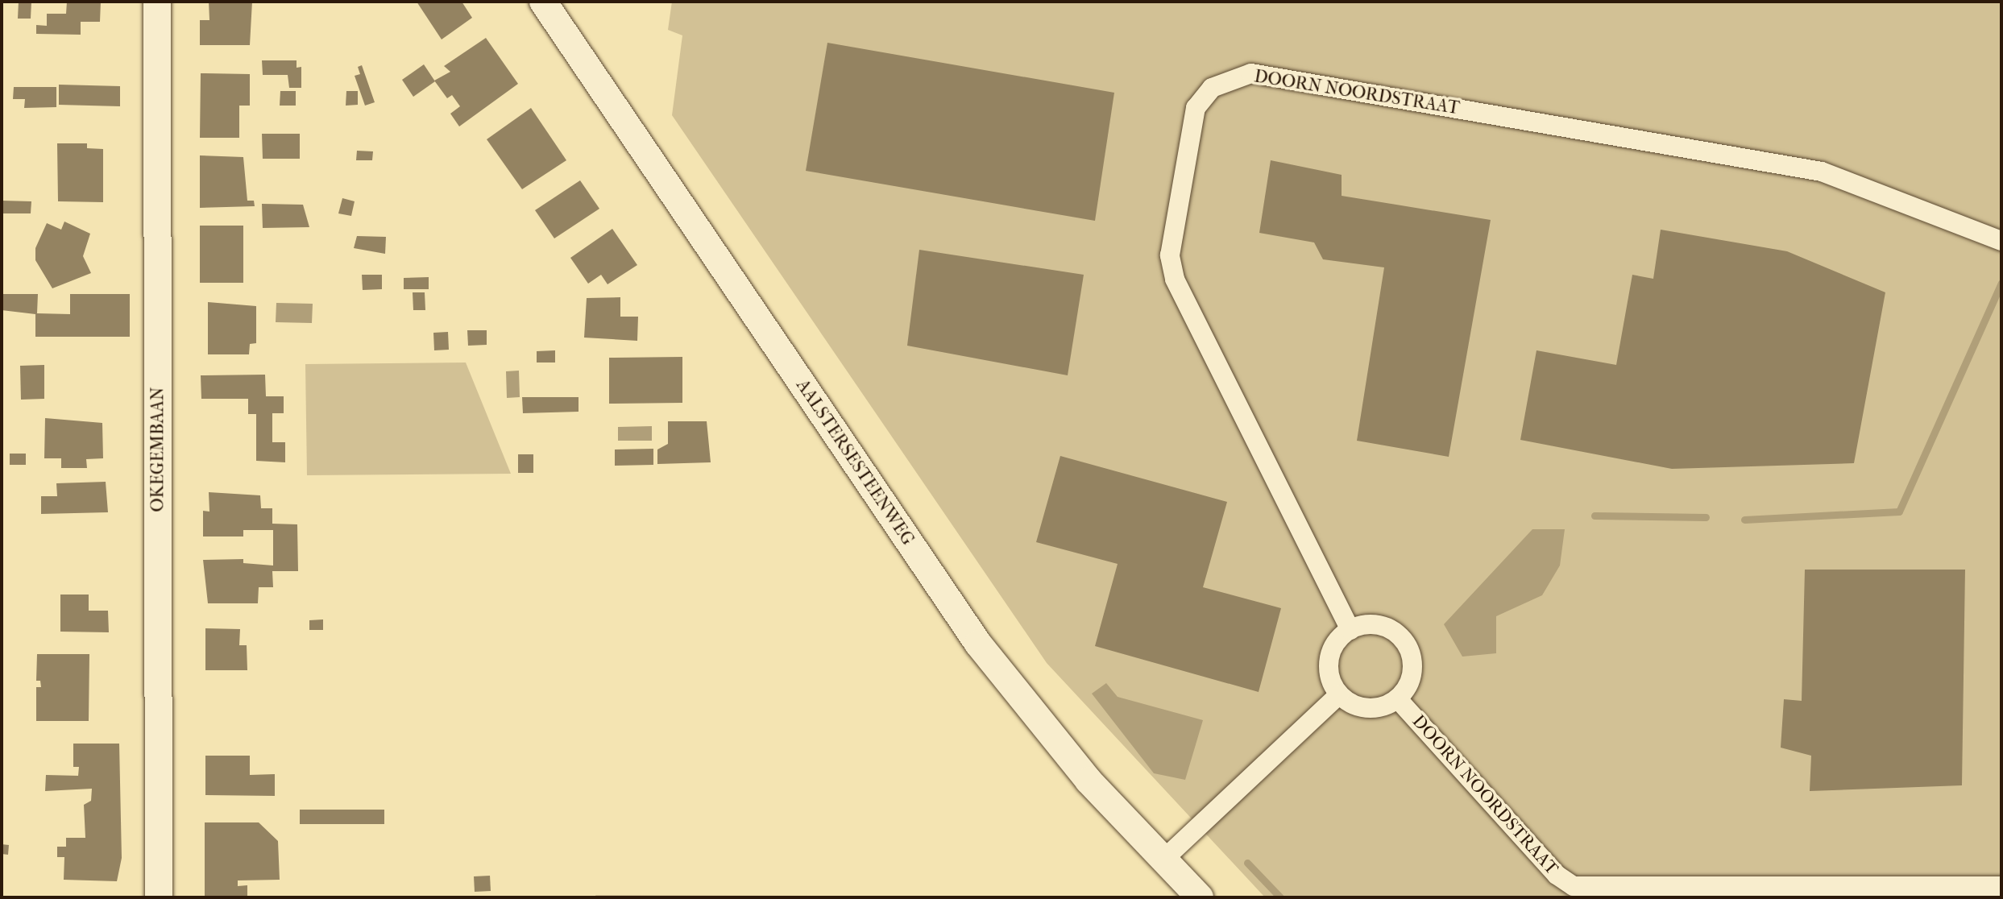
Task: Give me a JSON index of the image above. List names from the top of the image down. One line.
{"streets":{"main road":["OKEGEMBAAN","AALSTERSESTEENWEG"],"street":["DOORN NOORDSTRAAT"]}}
